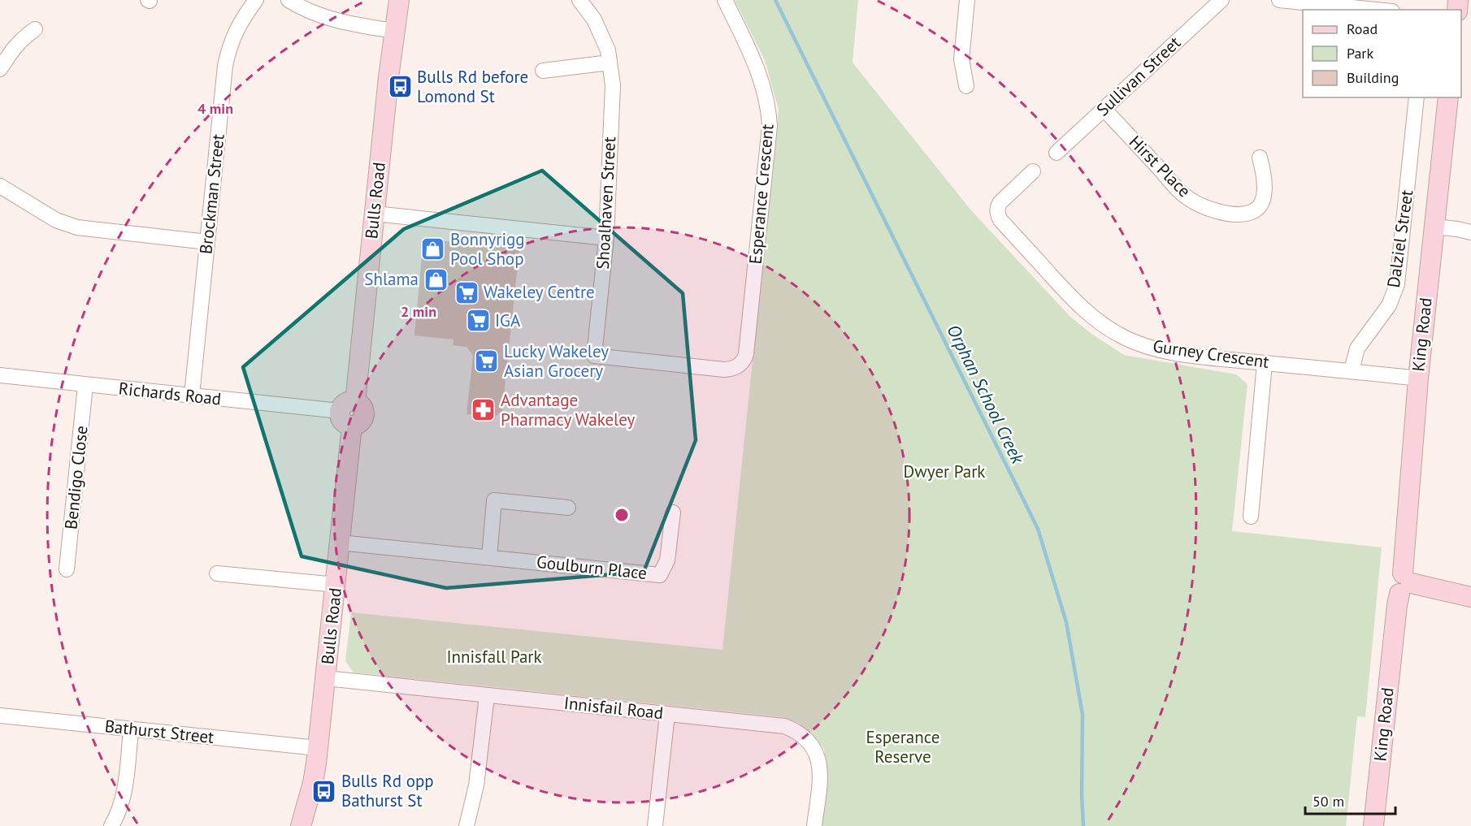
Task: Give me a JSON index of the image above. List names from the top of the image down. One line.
{"streets":{"street":["Sullivan Street","Hirst Place","Brockman Street","Esperance Crescent","Bulls Road","Shoalhaven Street","Dalziel Street","King Road","Gurney Crescent","Richards Road","Bendigo Close","Goulburn Place","Innisfail Road","Bathurst Street"]},"crossings":[["Sullivan Street","Hirst Place"],["Brockman Street","Richards Road"],["Esperance Crescent","Shoalhaven Street"],["Bulls Road","Richards Road"],["Bulls Road","Goulburn Place"],["Bulls Road","Innisfail Road"],["Bulls Road","Bathurst Street"],["Dalziel Street","Gurney Crescent"],["King Road","Gurney Crescent"],["Richards Road","Bendigo Close"]],"water":["Orphan School Creek"],"parks":["Dwyer Park","Innisfall Park","Esperance Reserve"],"places":{"bus stop":["Bulls Rd before Lomond St","Bulls Rd opp Bathurst St"],"shop":["Bonnyrigg Pool Shop","Shlama"],"supermarket":["Wakeley Centre","IGA","Lucky Wakeley Asian Grocery"],"pharmacy":["Advantage Pharmacy Wakeley"]},"legend":["Road","Park","Building"],"scale_bar":"50 m","rings":["4 min","2 min"]}
